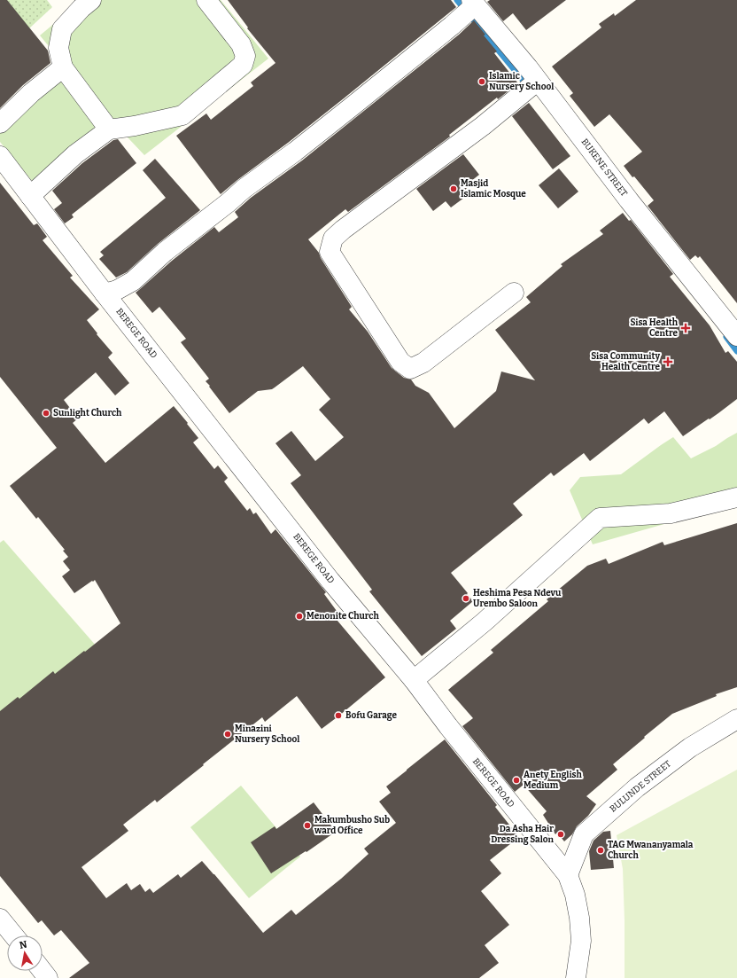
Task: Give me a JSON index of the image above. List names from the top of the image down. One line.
{"streets":{"street":["BUKENE STREET","BEREGE ROAD","BULUNDE STREET"]},"crossings":[["BEREGE ROAD","BULUNDE STREET"]],"places":{"other":["Islamic Nursery School","Masjid Islamic Mosque","Sunlight Church","Heshima Pesa Ndevu Urembo Saloon","Menonite Church","Bofu Garage","Minazini Nursery School","Anety English Medium","Makumbusho Sub ward Office","Da Asha Hair Dressing Salon","TAG Mwananyamala Church"],"health":["Sisa Health Centre","Sisa Community Health Centre"]},"north":"top"}
